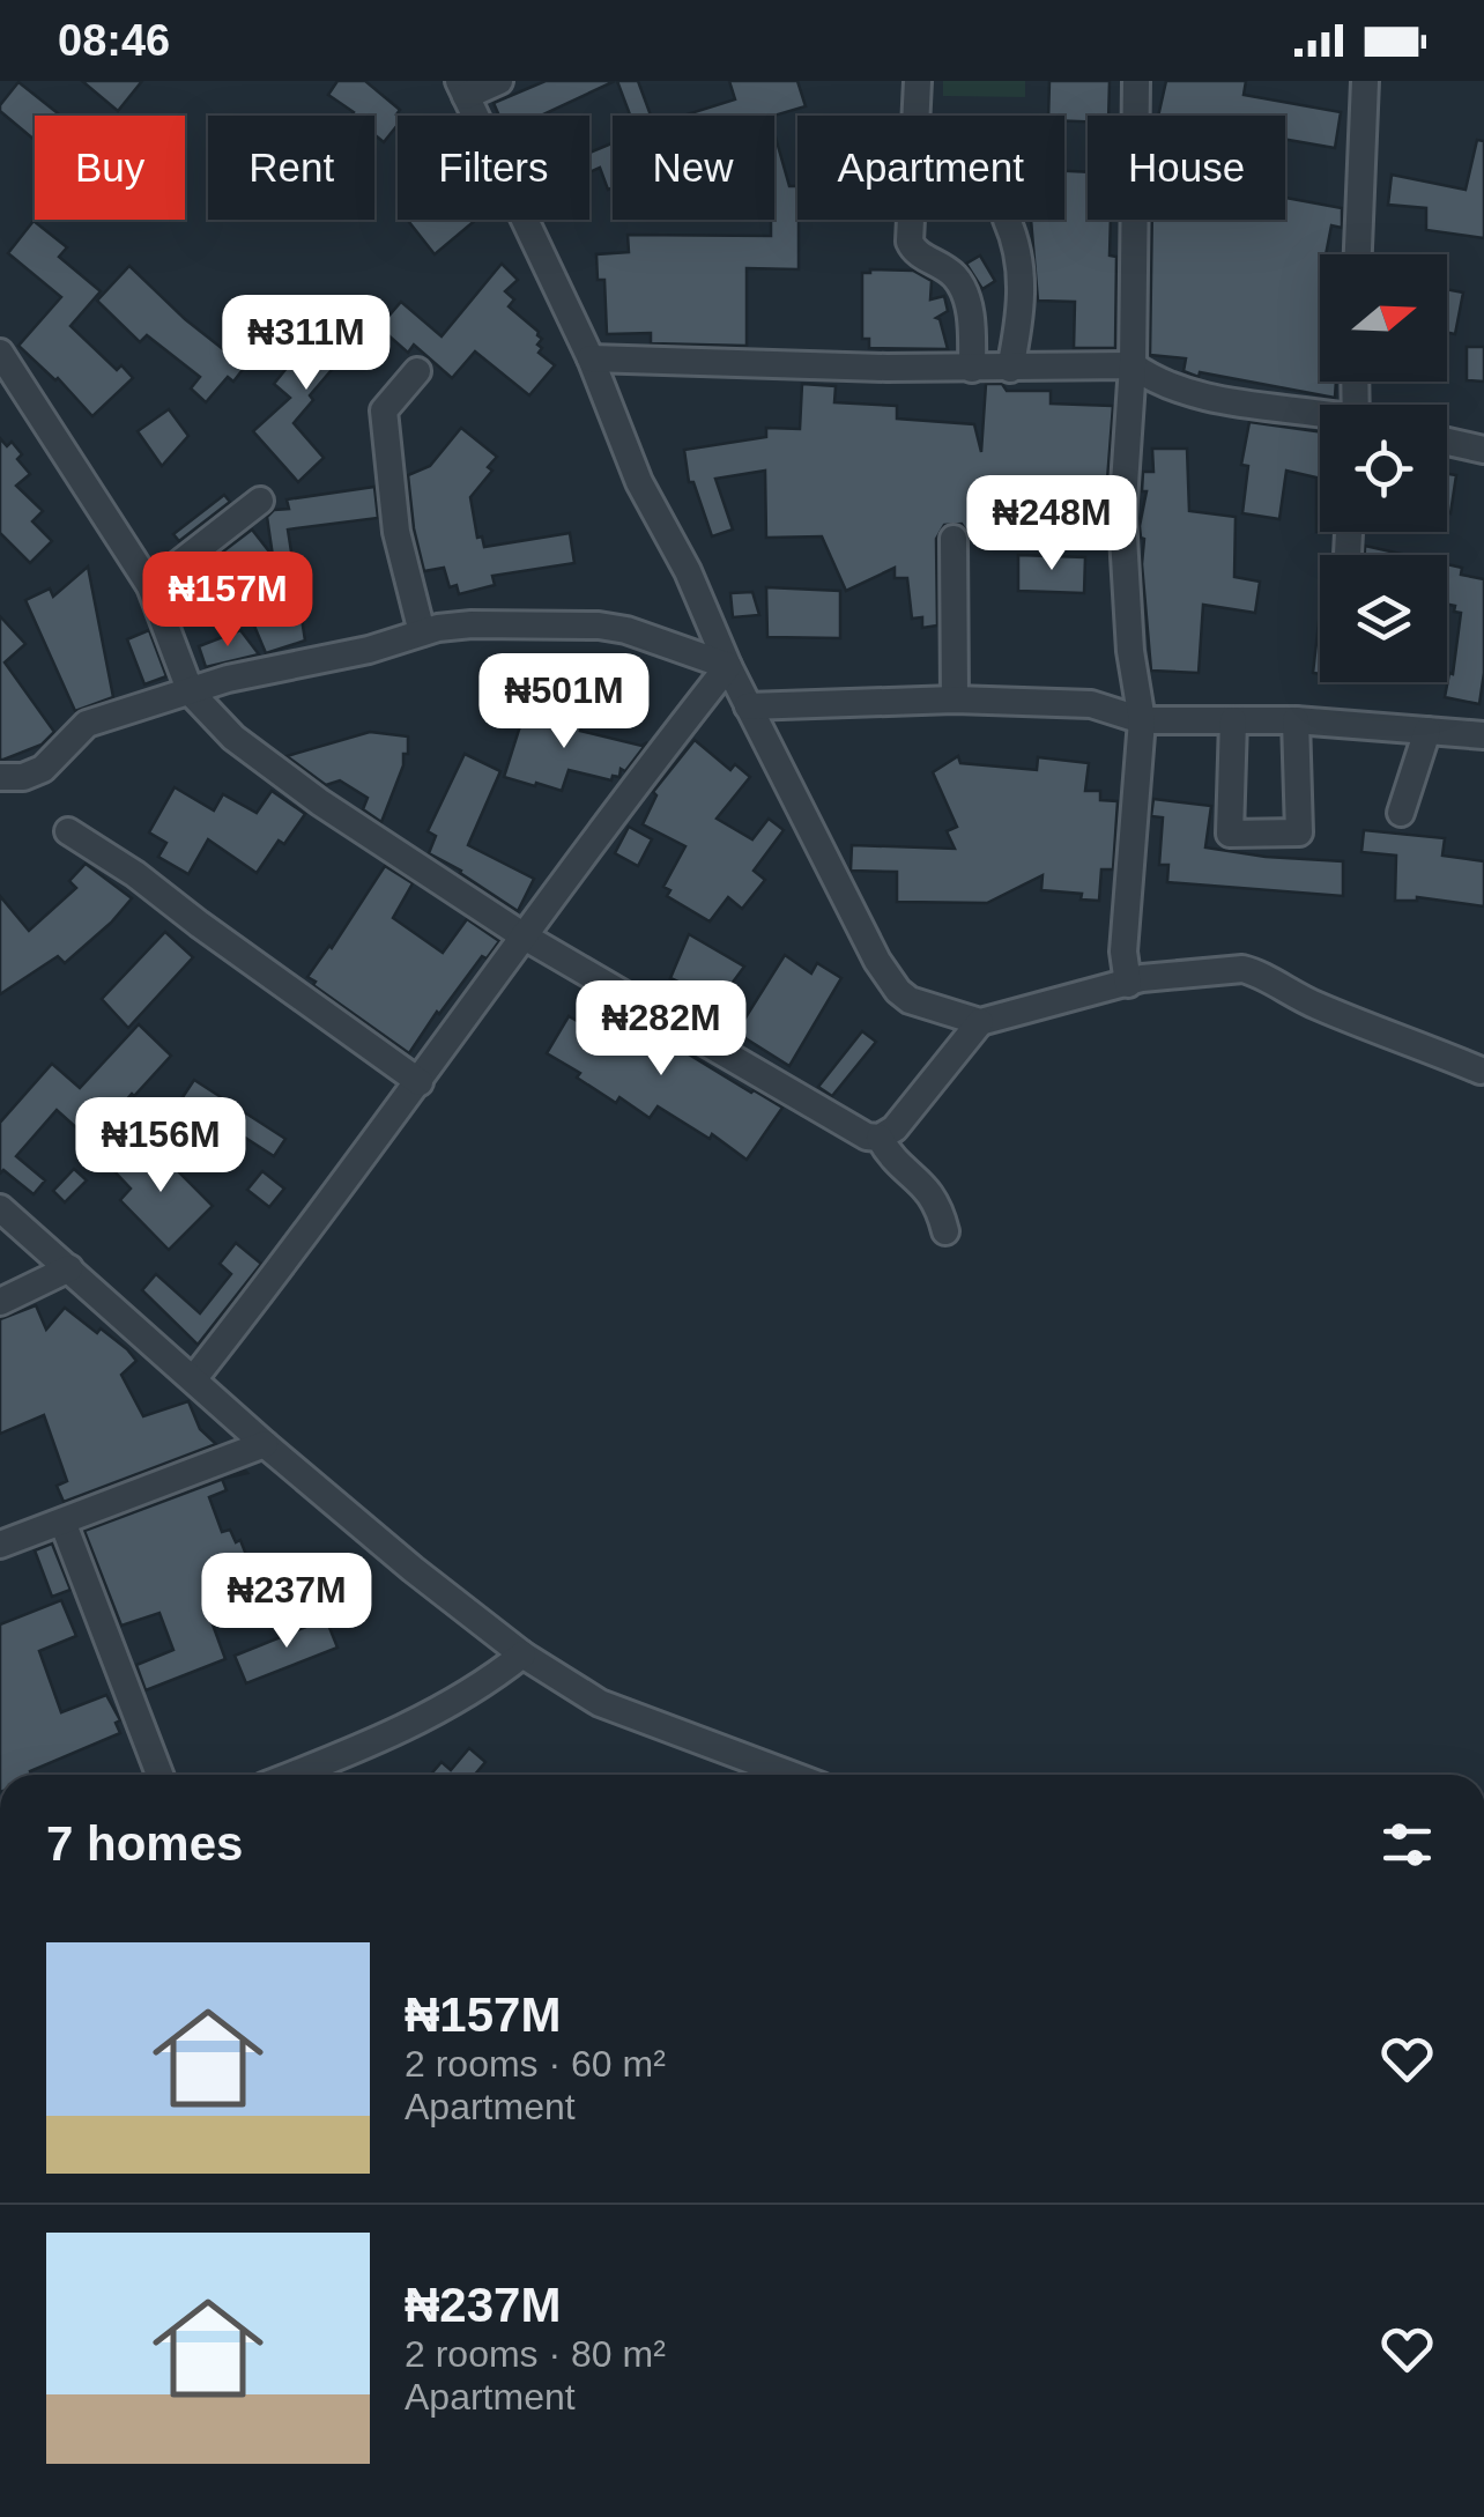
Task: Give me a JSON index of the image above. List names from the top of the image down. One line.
{"north":"right","page":{"status":"08:46","chip":["Buy","Rent","Filters","New","Apartment","House"],"price":["₦311M","₦248M","₦157M","₦501M","₦282M","₦156M","₦237M"],"heading":"7 homes","list":[{"name":"₦157M","note":"2 rooms · 60 m² · Apartment"},{"name":"₦237M","note":"2 rooms · 80 m² · Apartment"}]}}
